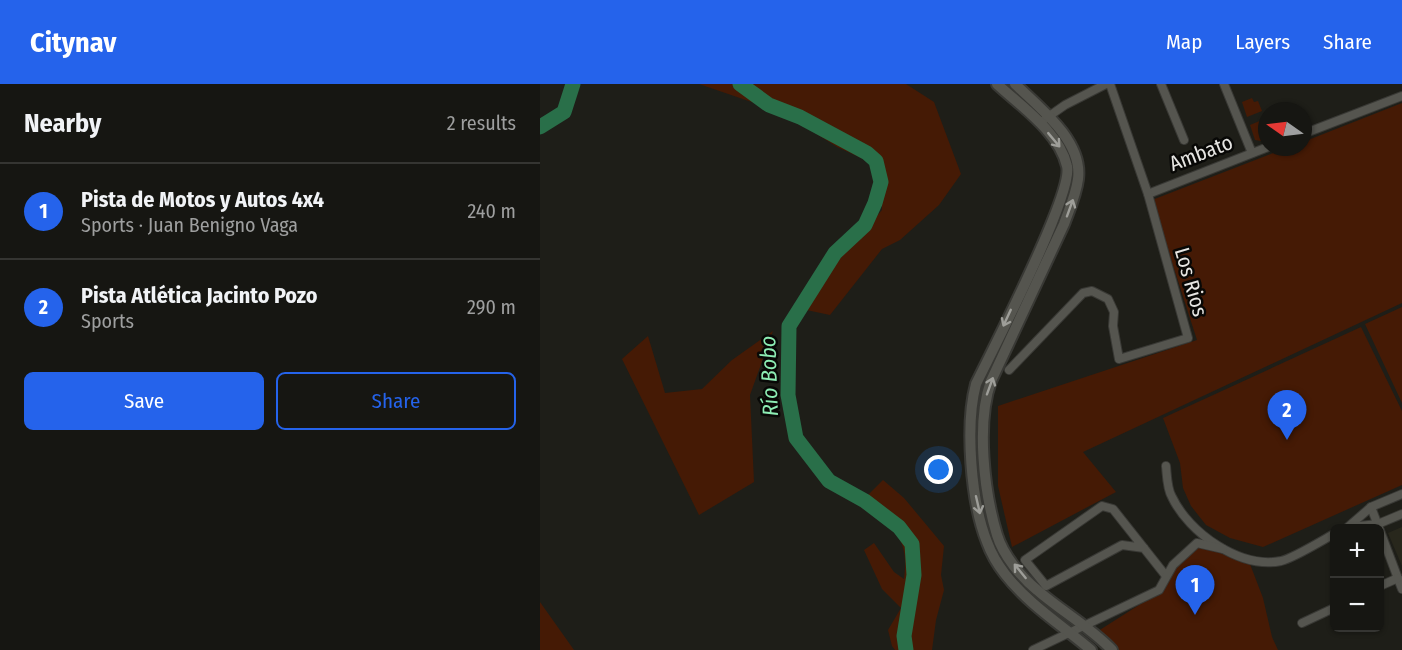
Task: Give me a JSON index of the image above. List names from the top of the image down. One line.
{"streets":{"street":["Ambato","Los Rios"]},"crossings":[["Ambato","Los Rios"]],"water":["Río Bobo"],"north":"left","page":{"header":"Citynav","nav":["Map","Layers","Share"],"heading":["Nearby","2 results"],"list":[{"mark":"1","name":"Pista de Motos y Autos 4x4","note":"Sports · Juan Benigno Vaga","value":"240 m"},{"mark":"2","name":"Pista Atlética Jacinto Pozo","note":"Sports","value":"290 m"}],"buttons":["Save","Share"],"pins":["2","1"],"map_buttons":["+","−"]}}
